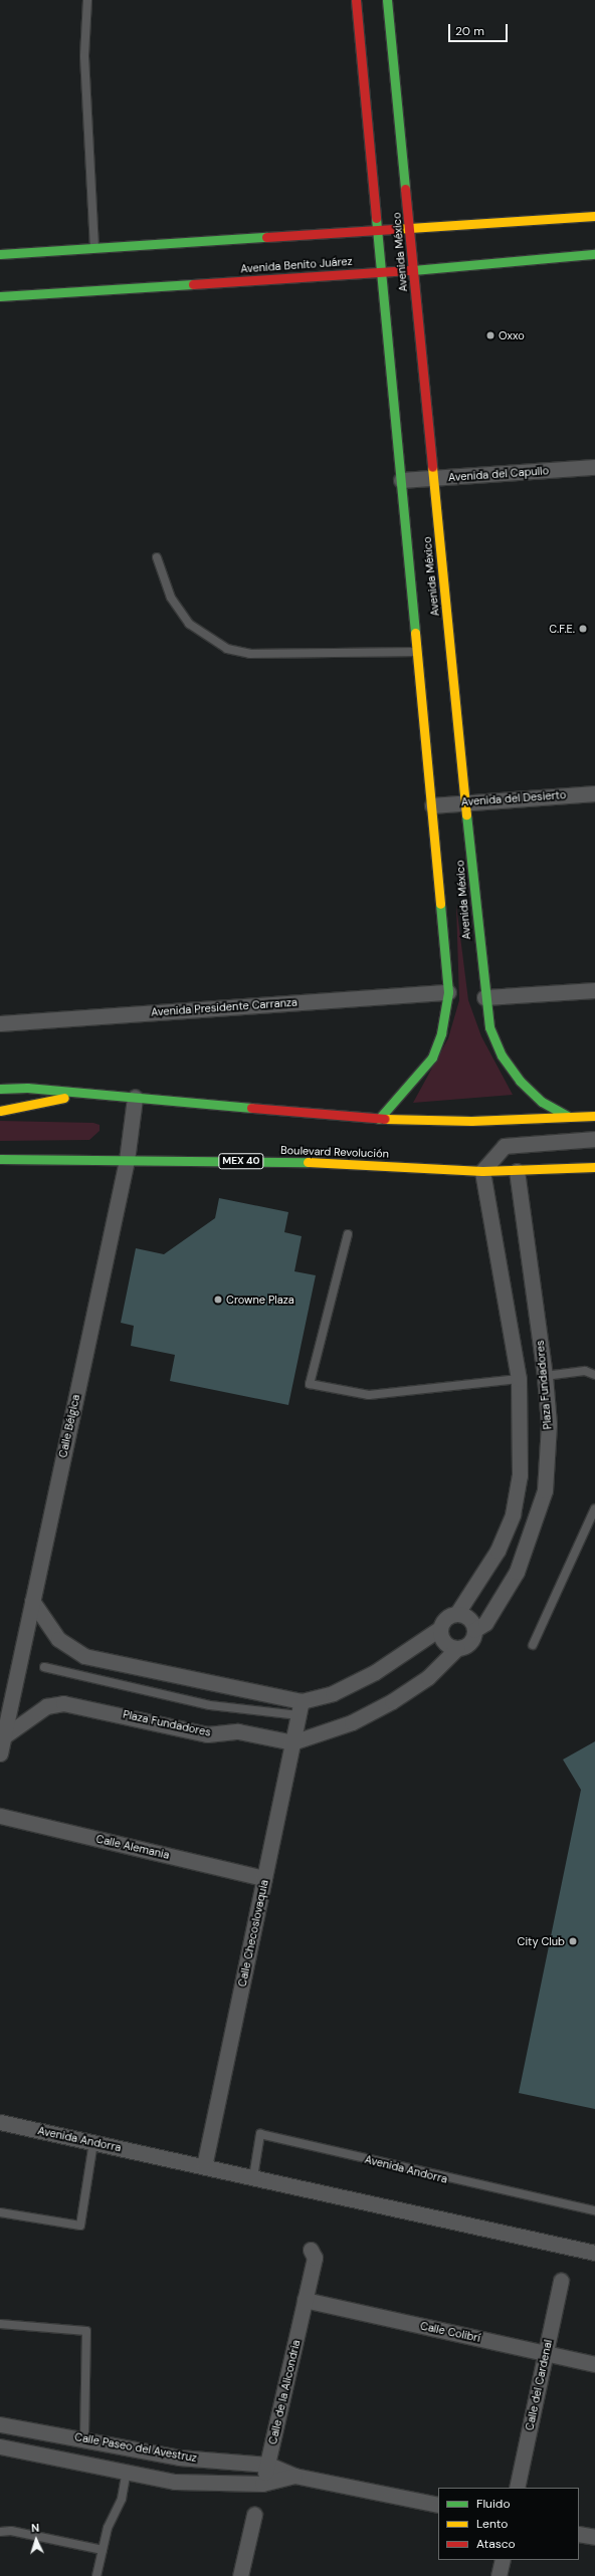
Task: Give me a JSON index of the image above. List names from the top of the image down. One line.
{"streets":{"main road":["Avenida México","Avenida Benito Juárez","Boulevard Revolución","MEX 40"],"street":["Avenida del Capullo","Avenida del Desierto","Avenida Presidente Carranza","Plaza Fundadores","Calle Bélgica","Calle Alemania","Calle Checoslovaquia","Avenida Andorra","Calle Colibrí","Calle del Cardenal","Calle de la Alicondria","Calle Paseo del Avestruz"]},"crossings":[["Avenida México","Avenida Benito Juárez"],["Avenida México","Avenida del Capullo"],["Avenida México","Avenida del Desierto"],["Avenida México","Avenida Presidente Carranza"],["Boulevard Revolución","Plaza Fundadores"],["Boulevard Revolución","Calle Bélgica"],["Plaza Fundadores","Calle Bélgica"],["Plaza Fundadores","Calle Checoslovaquia"],["Calle Alemania","Calle Checoslovaquia"],["Calle Checoslovaquia","Avenida Andorra"],["Calle Colibrí","Calle del Cardenal"],["Calle Colibrí","Calle de la Alicondria"],["Calle de la Alicondria","Calle Paseo del Avestruz"]],"places":["Oxxo","C.F.E.","Crowne Plaza","City Club"],"legend":["Fluido","Lento","Atasco"],"scale_bar":"20 m","north":"top"}
